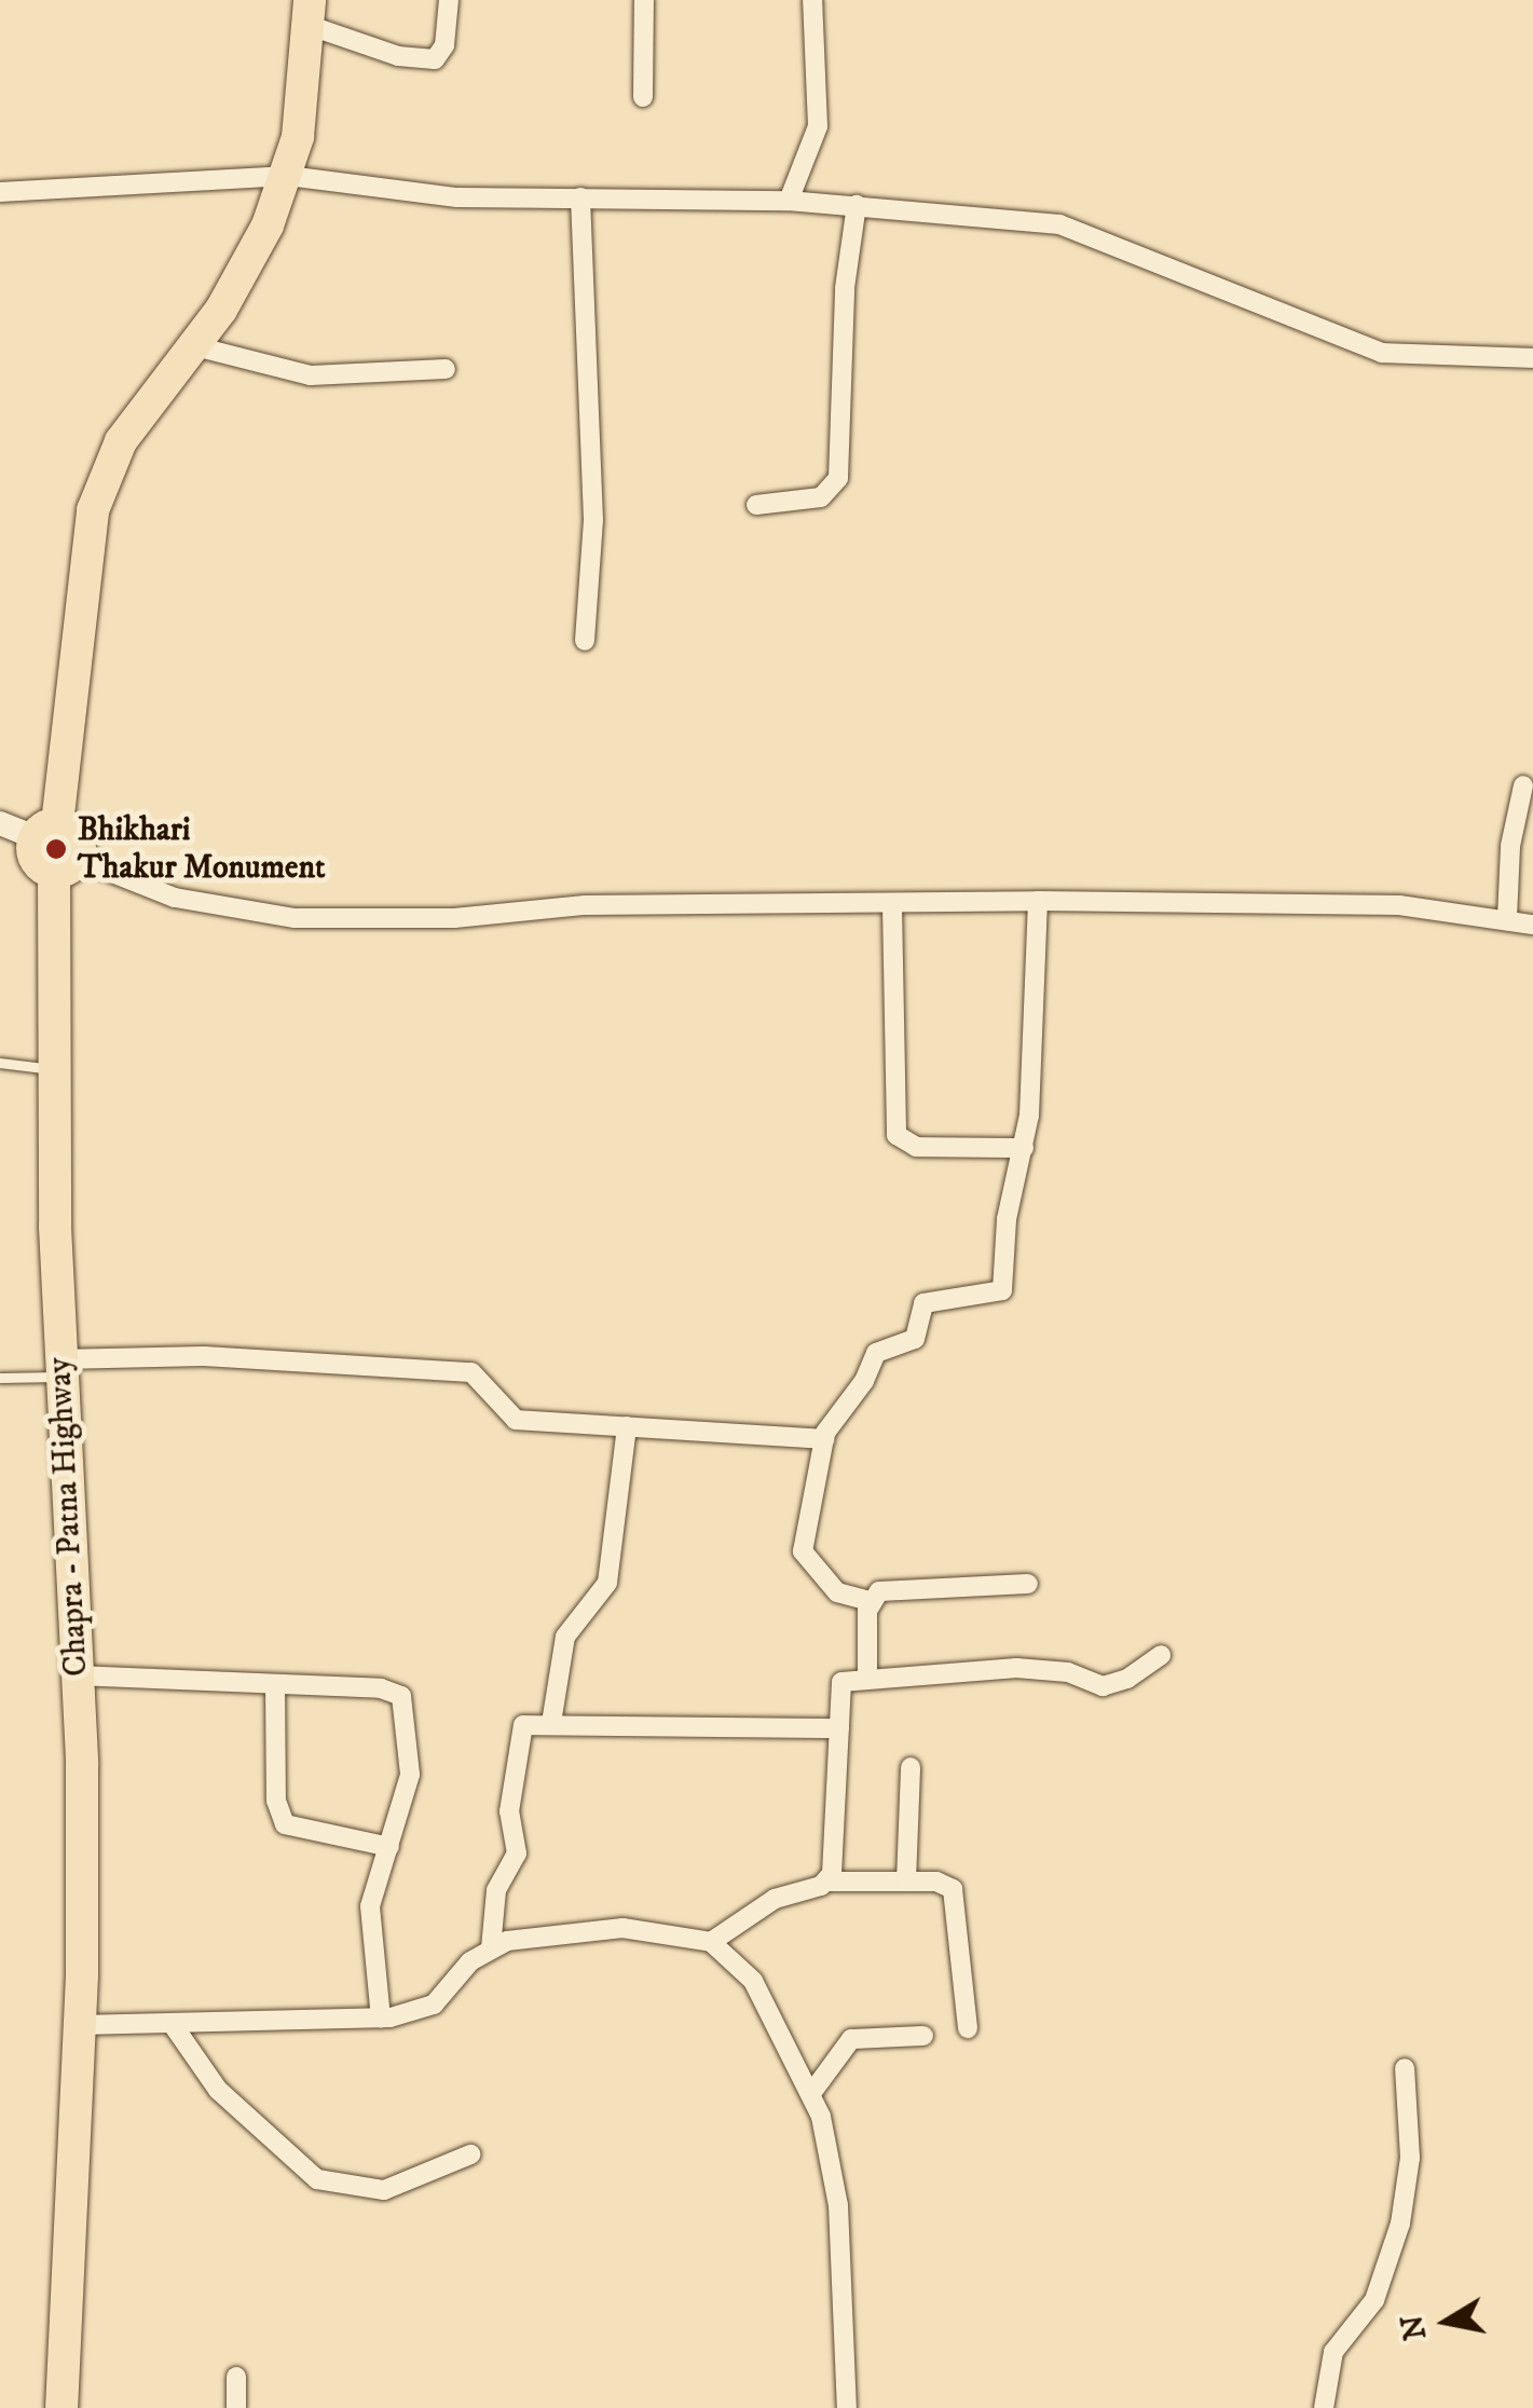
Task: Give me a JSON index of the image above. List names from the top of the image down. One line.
{"streets":{"highway":["Chapra - Patna Highway"]},"places":["Bhikhari Thakur Monument"],"north":"left"}
